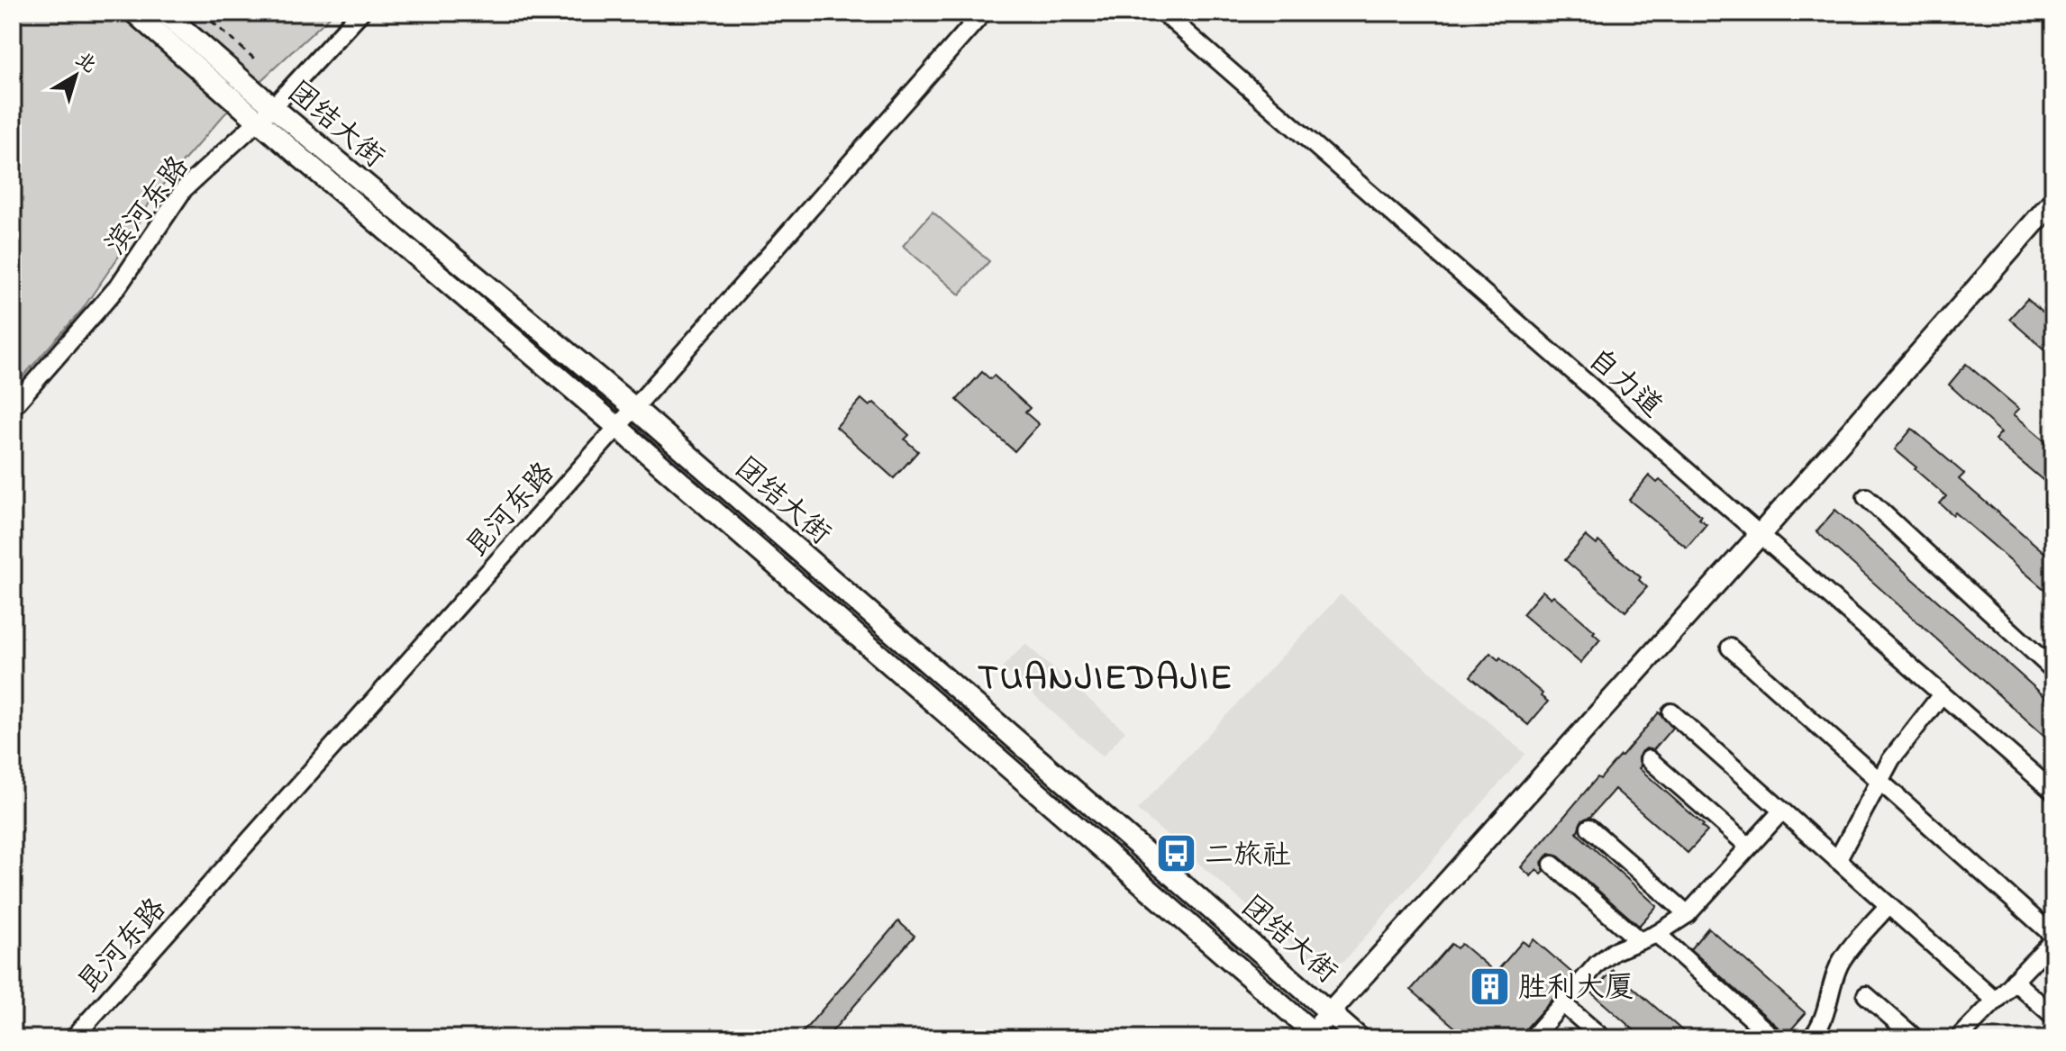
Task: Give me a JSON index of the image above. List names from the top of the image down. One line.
{"streets":{"main road":["团结大街"],"street":["滨河东路","自力道","昆河东路"]},"crossings":[["团结大街","滨河东路"],["团结大街","昆河东路"]],"districts":["TUANJIEDAJIE"],"places":{"bus stop":["二旅社"],"building":["胜利大厦"]},"north":"top right"}
